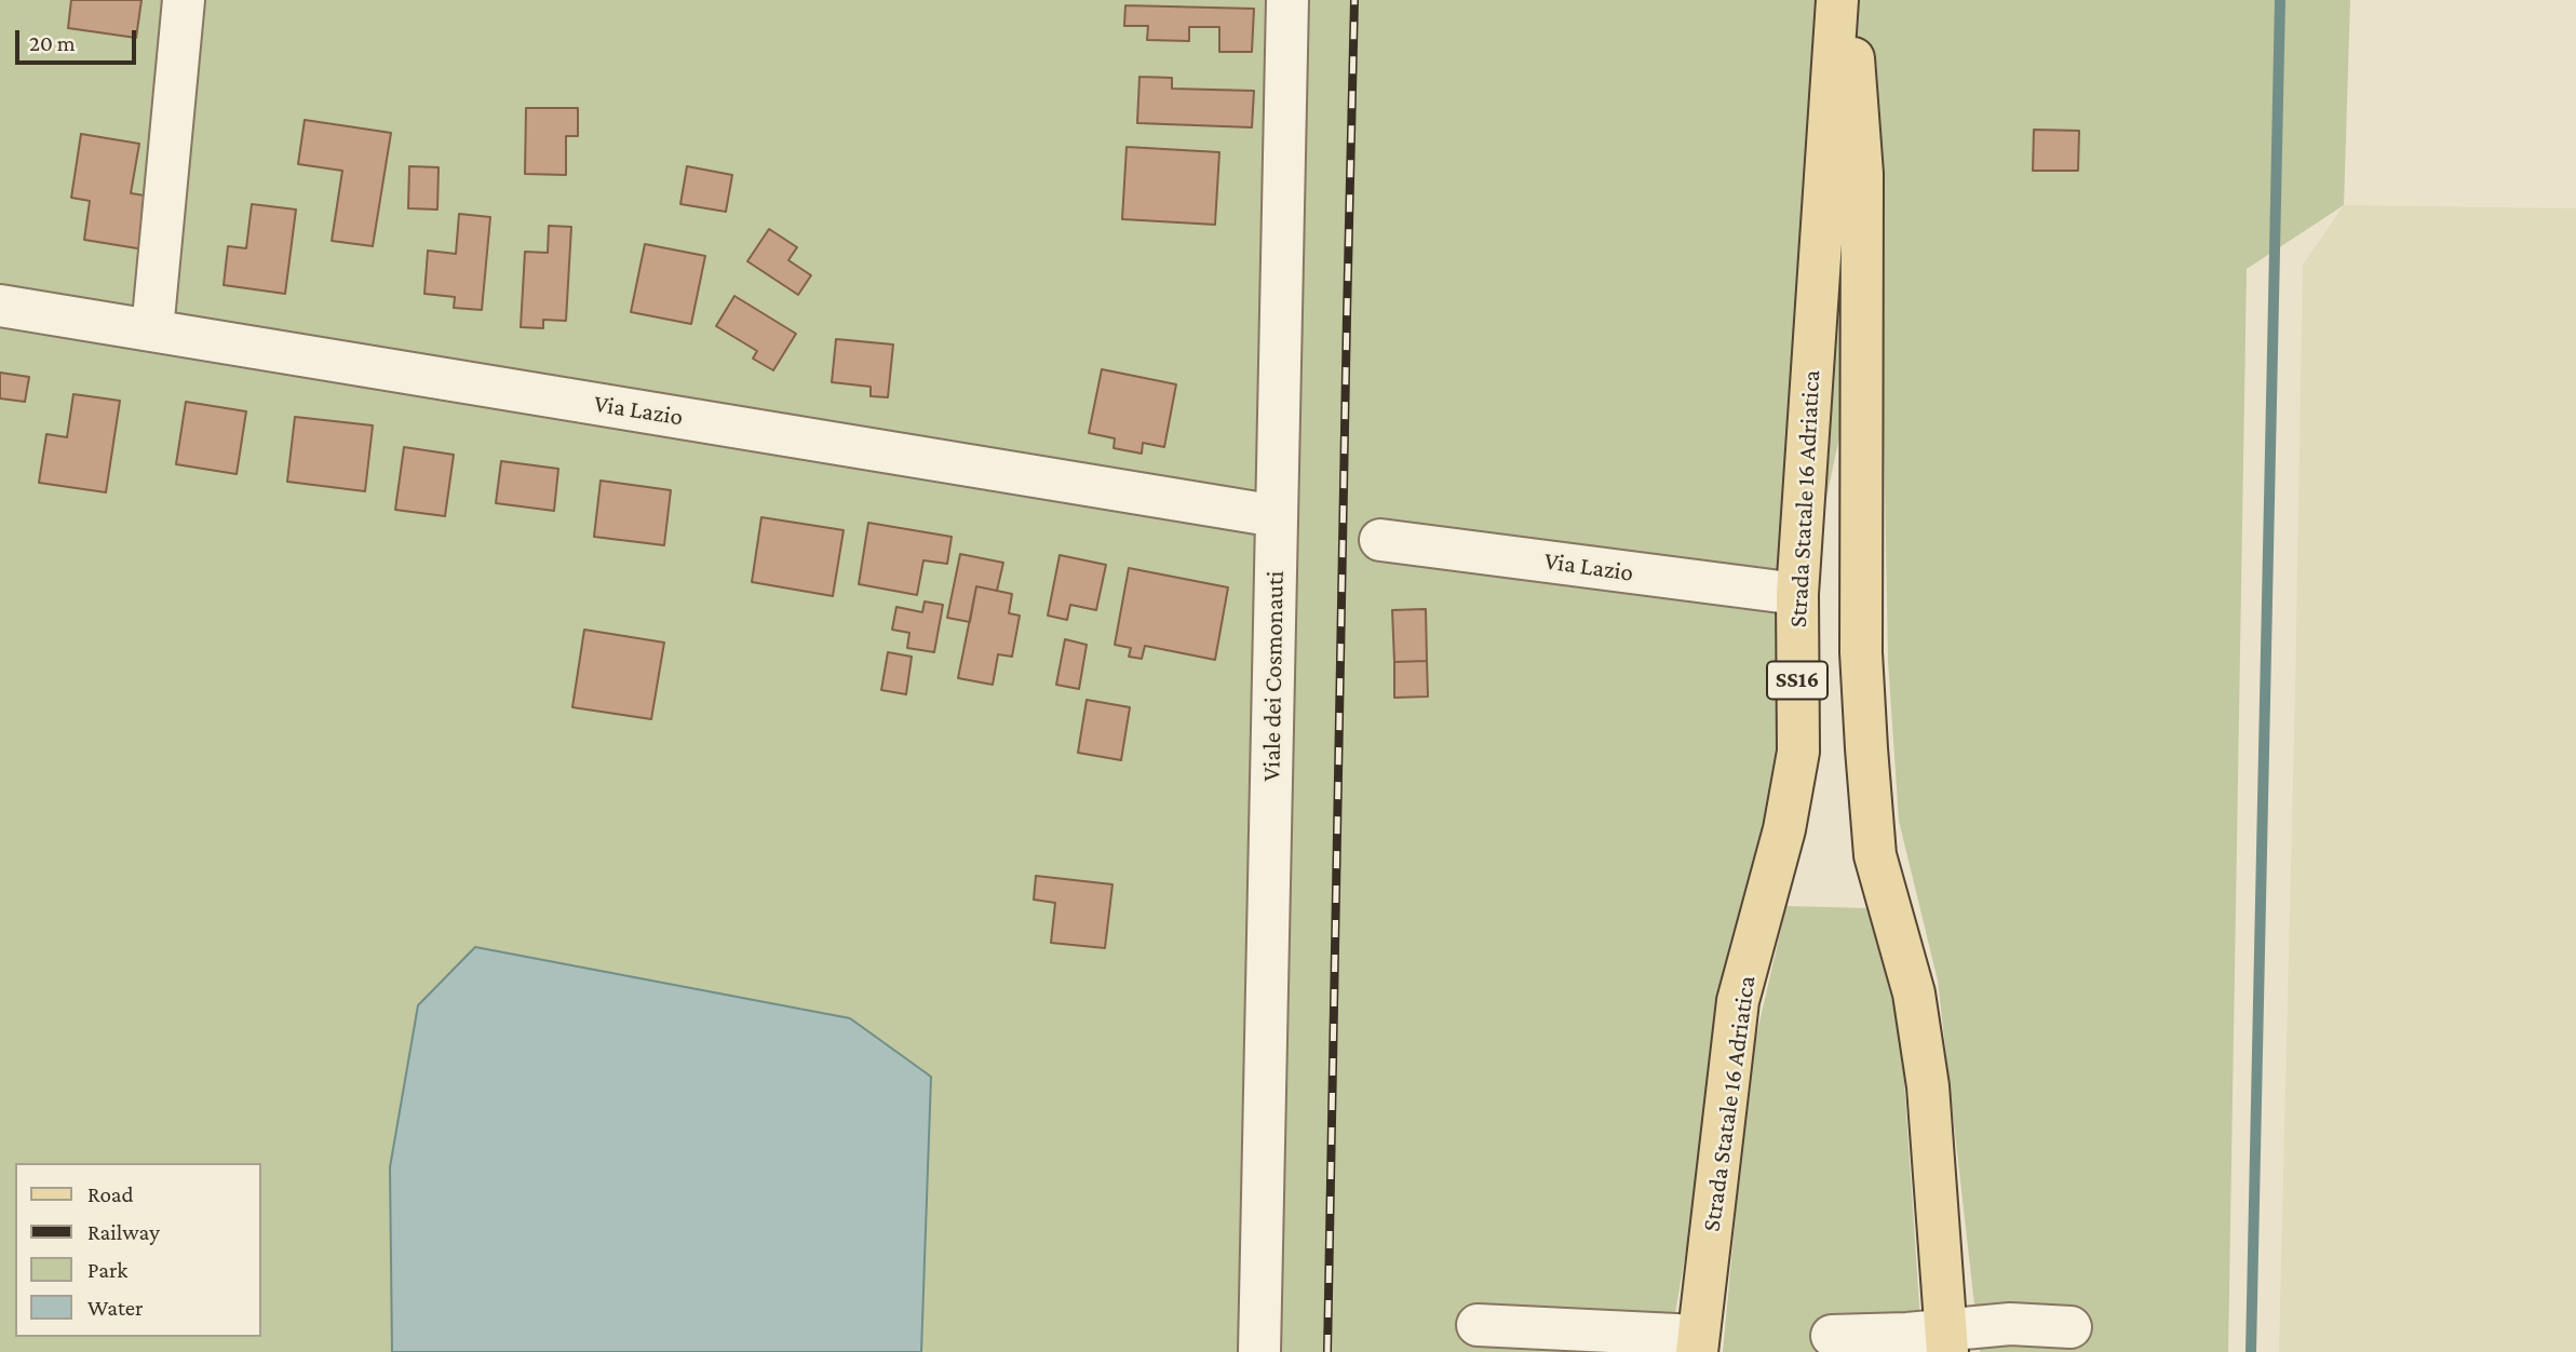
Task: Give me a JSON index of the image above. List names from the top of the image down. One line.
{"streets":{"main road":["Strada Statale 16 Adriatica","SS16"],"street":["Via Lazio","Viale dei Cosmonauti"]},"crossings":[["Via Lazio","Strada Statale 16 Adriatica"],["Via Lazio","Viale dei Cosmonauti"]],"legend":["Road","Railway","Park","Water"],"scale_bar":"20 m"}
